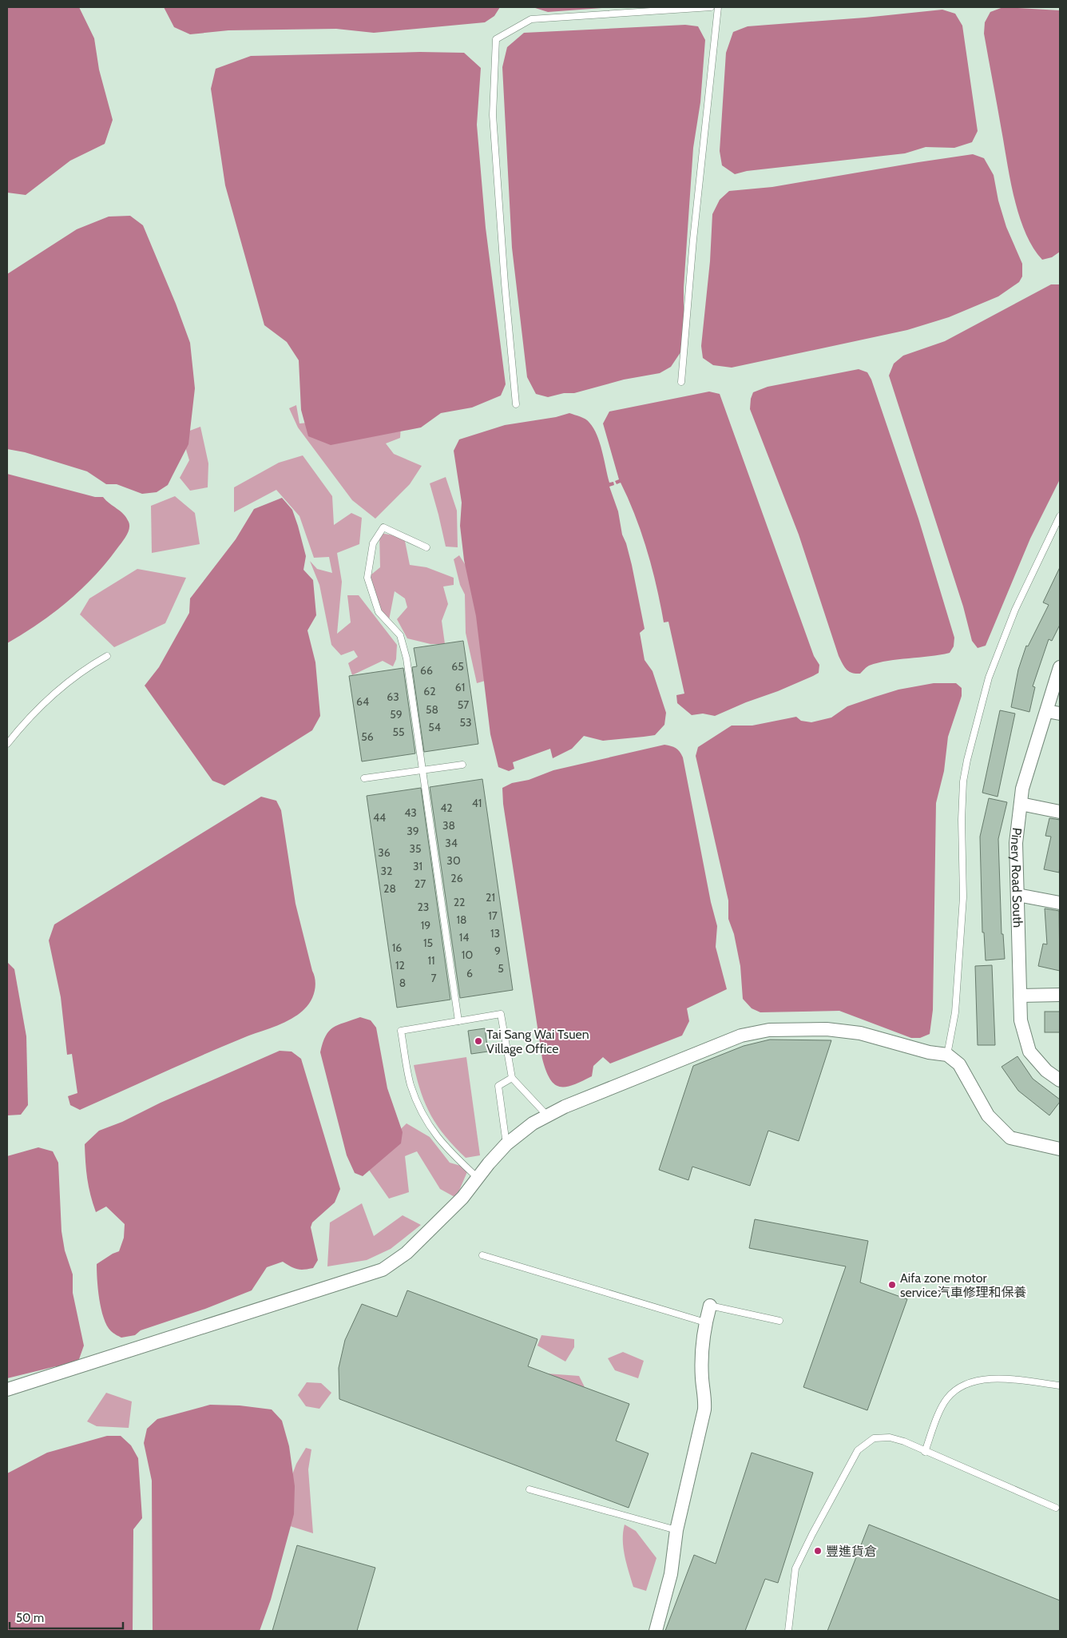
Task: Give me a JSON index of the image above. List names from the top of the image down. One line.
{"streets":{"street":["Pinery Road South"]},"places":["Tai Sang Wai Tsuen Village Office","Aifa zone motor service汽車修理和保養","豐進貨倉"],"house_numbers":["65","66","61","62","63","64","57","58","59","53","54","55","56","41","42","43","44","38","39","34","35","36","30","31","32","26","27","28","21","22","23","17","18","19","13","14","15","16","9","10","11","12","5","6","7","8"],"scale_bar":"50 m"}
